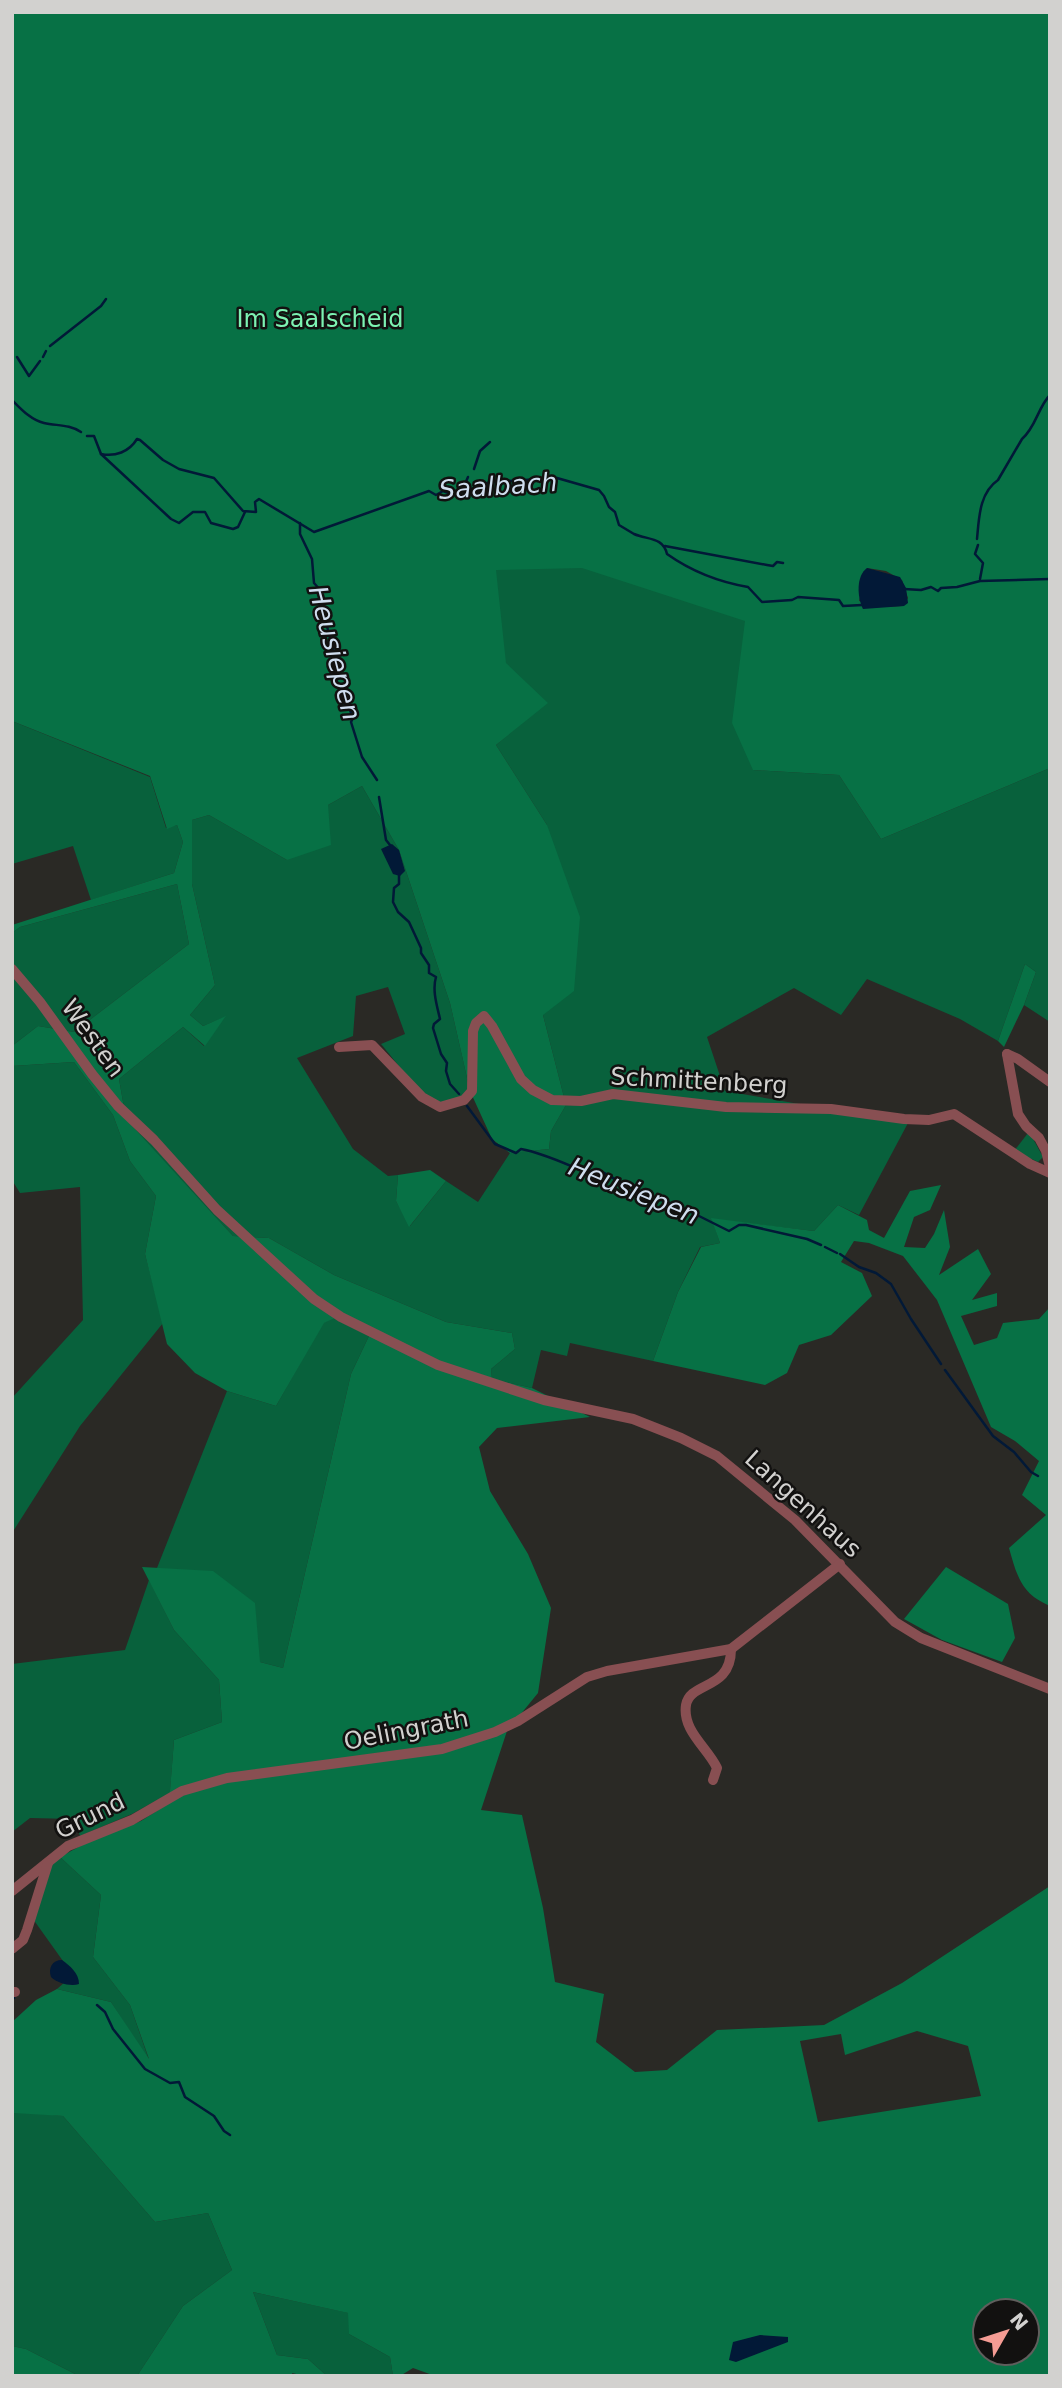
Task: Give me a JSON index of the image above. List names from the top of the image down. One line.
{"streets":{"street":["Westen","Schmittenberg","Langenhaus","Oelingrath","Grund"]},"crossings":[["Westen","Langenhaus"],["Langenhaus","Oelingrath"],["Oelingrath","Grund"]],"water":["Saalbach","Heusiepen"],"parks":["Im Saalscheid"],"north":"top right"}
